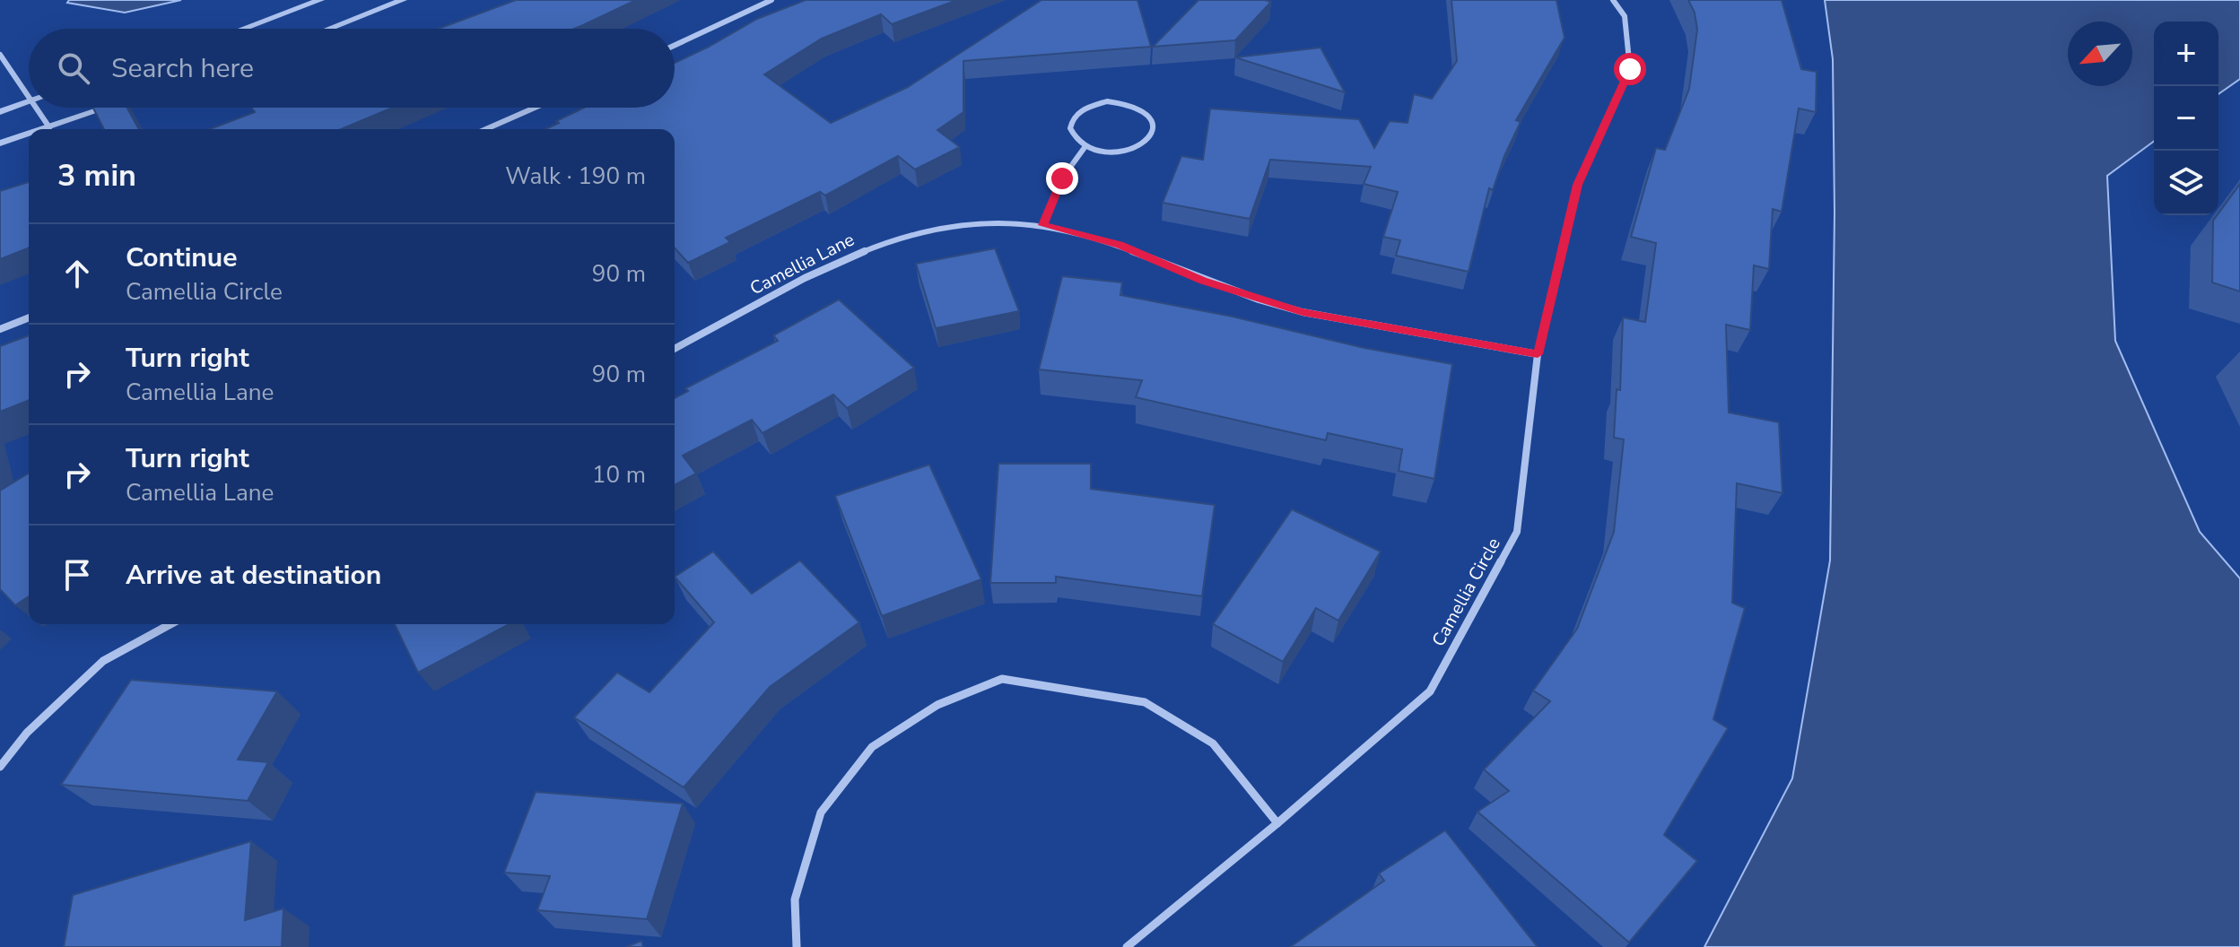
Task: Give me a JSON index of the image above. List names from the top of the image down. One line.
{"streets":{"street":["Camellia Lane","Camellia Circle"]},"crossings":[["Camellia Lane","Camellia Circle"]],"north":"bottom left","page":{"map_buttons":["+","−"],"search":"Search here","heading":["3 min","Walk · 190 m"],"list":[["Continue","Camellia Circle","90 m"],["Turn right","Camellia Lane","90 m"],["Turn right","Camellia Lane","10 m"],"Arrive at destination"]}}
